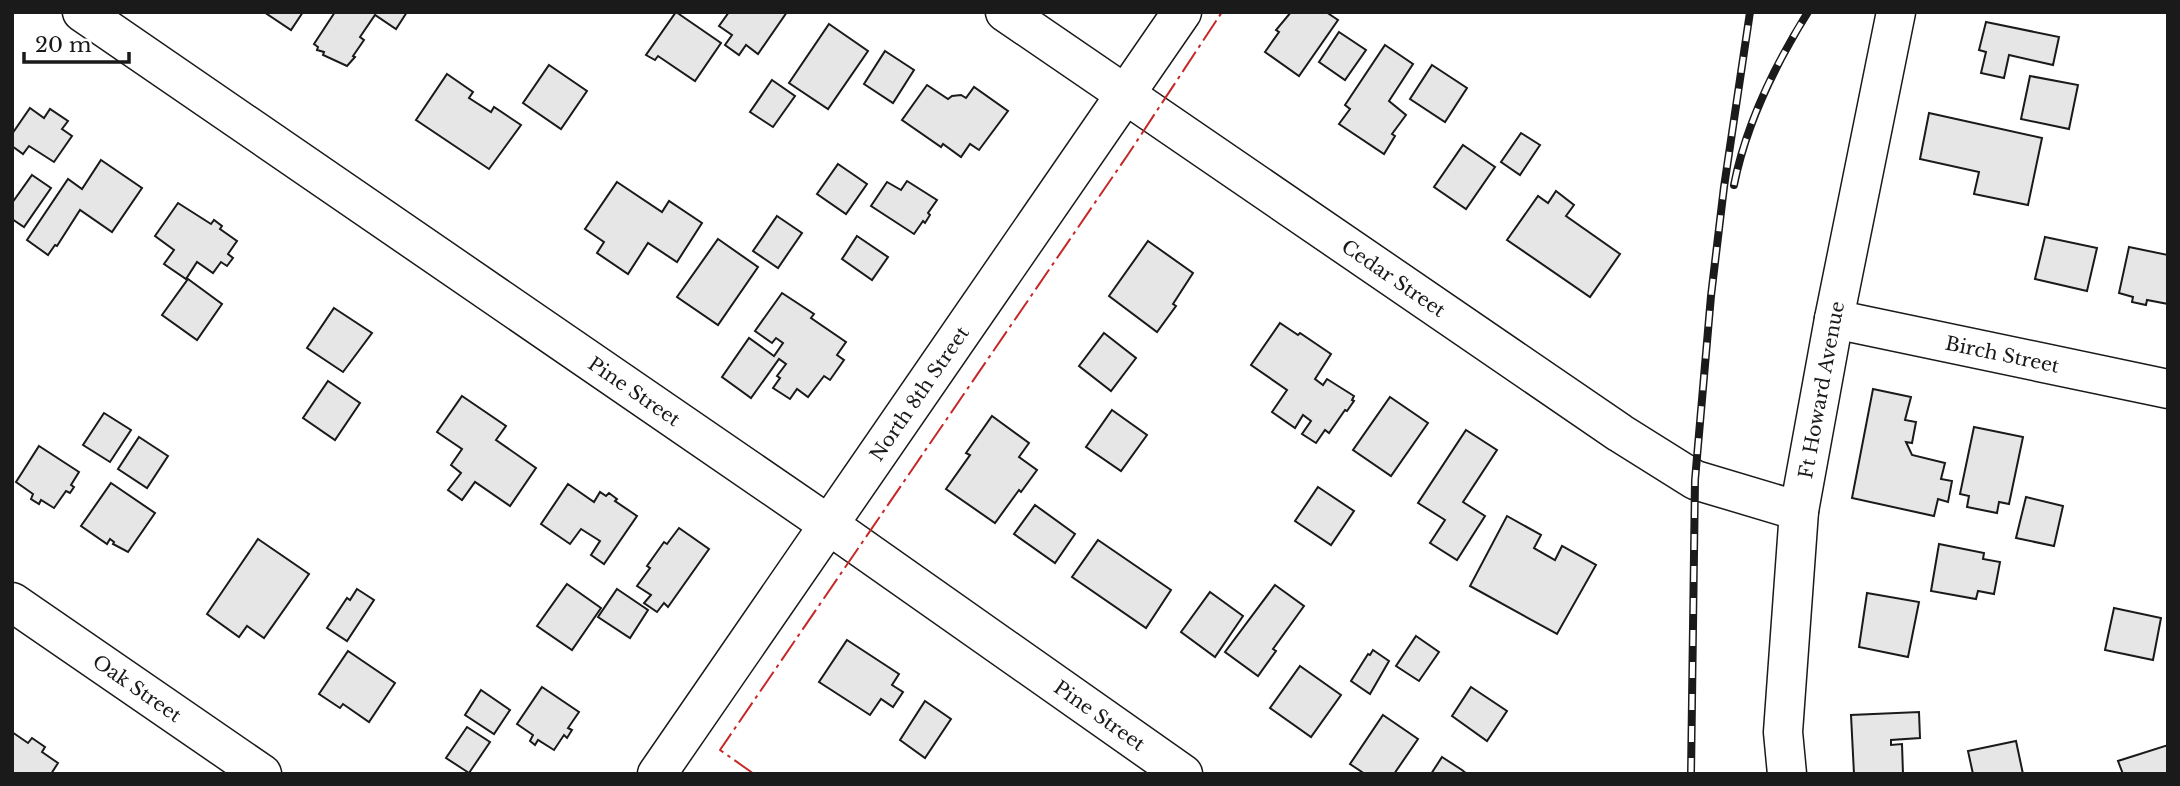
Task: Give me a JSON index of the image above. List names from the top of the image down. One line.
{"streets":{"street":["Cedar Street","Birch Street","Pine Street","Ft Howard Avenue","North 8th Street","Oak Street"]},"crossings":[["Cedar Street","Ft Howard Avenue"],["Cedar Street","North 8th Street"],["Birch Street","Ft Howard Avenue"],["Pine Street","North 8th Street"]],"scale_bar":"20 m"}
